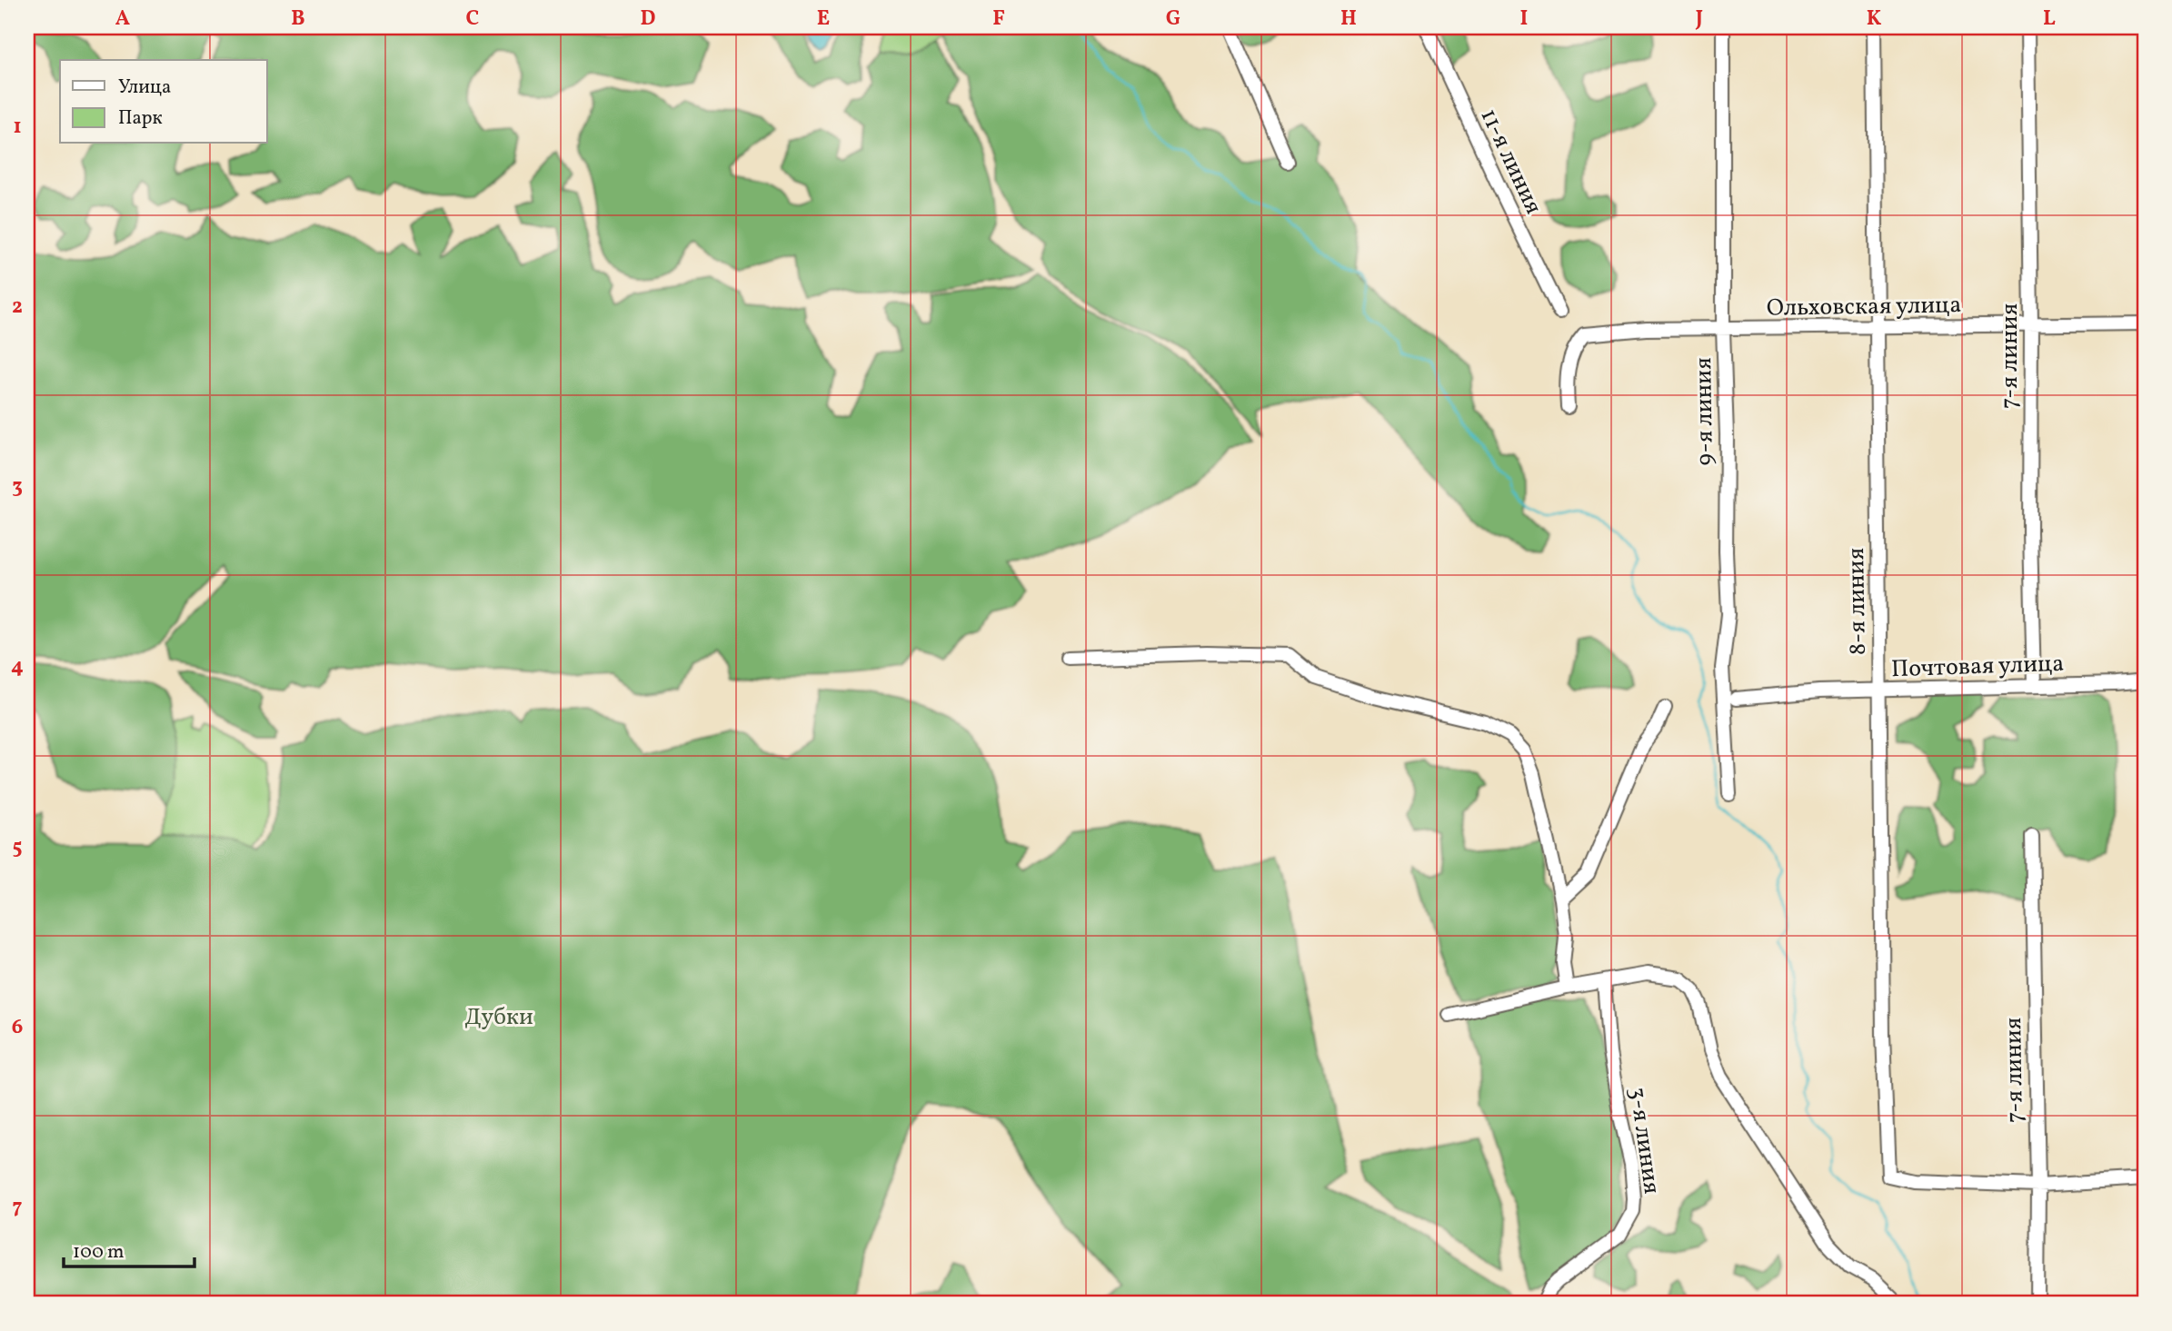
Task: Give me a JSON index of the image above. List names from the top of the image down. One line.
{"streets":{"street":["11-я линия","Ольховская улица","7-я линия","9-я линия","8-я линия","Почтовая улица","3-я линия"]},"crossings":[["Ольховская улица","7-я линия"],["Ольховская улица","9-я линия"],["Ольховская улица","8-я линия"],["7-я линия","8-я линия"],["7-я линия","Почтовая улица"],["8-я линия","Почтовая улица"]],"parks":["Дубки"],"legend":["Улица","Парк"],"scale_bar":"100 m","grid":{"columns":["A","B","C","D","E","F","G","H","I","J","K","L"],"rows":["1","2","3","4","5","6","7"]}}
